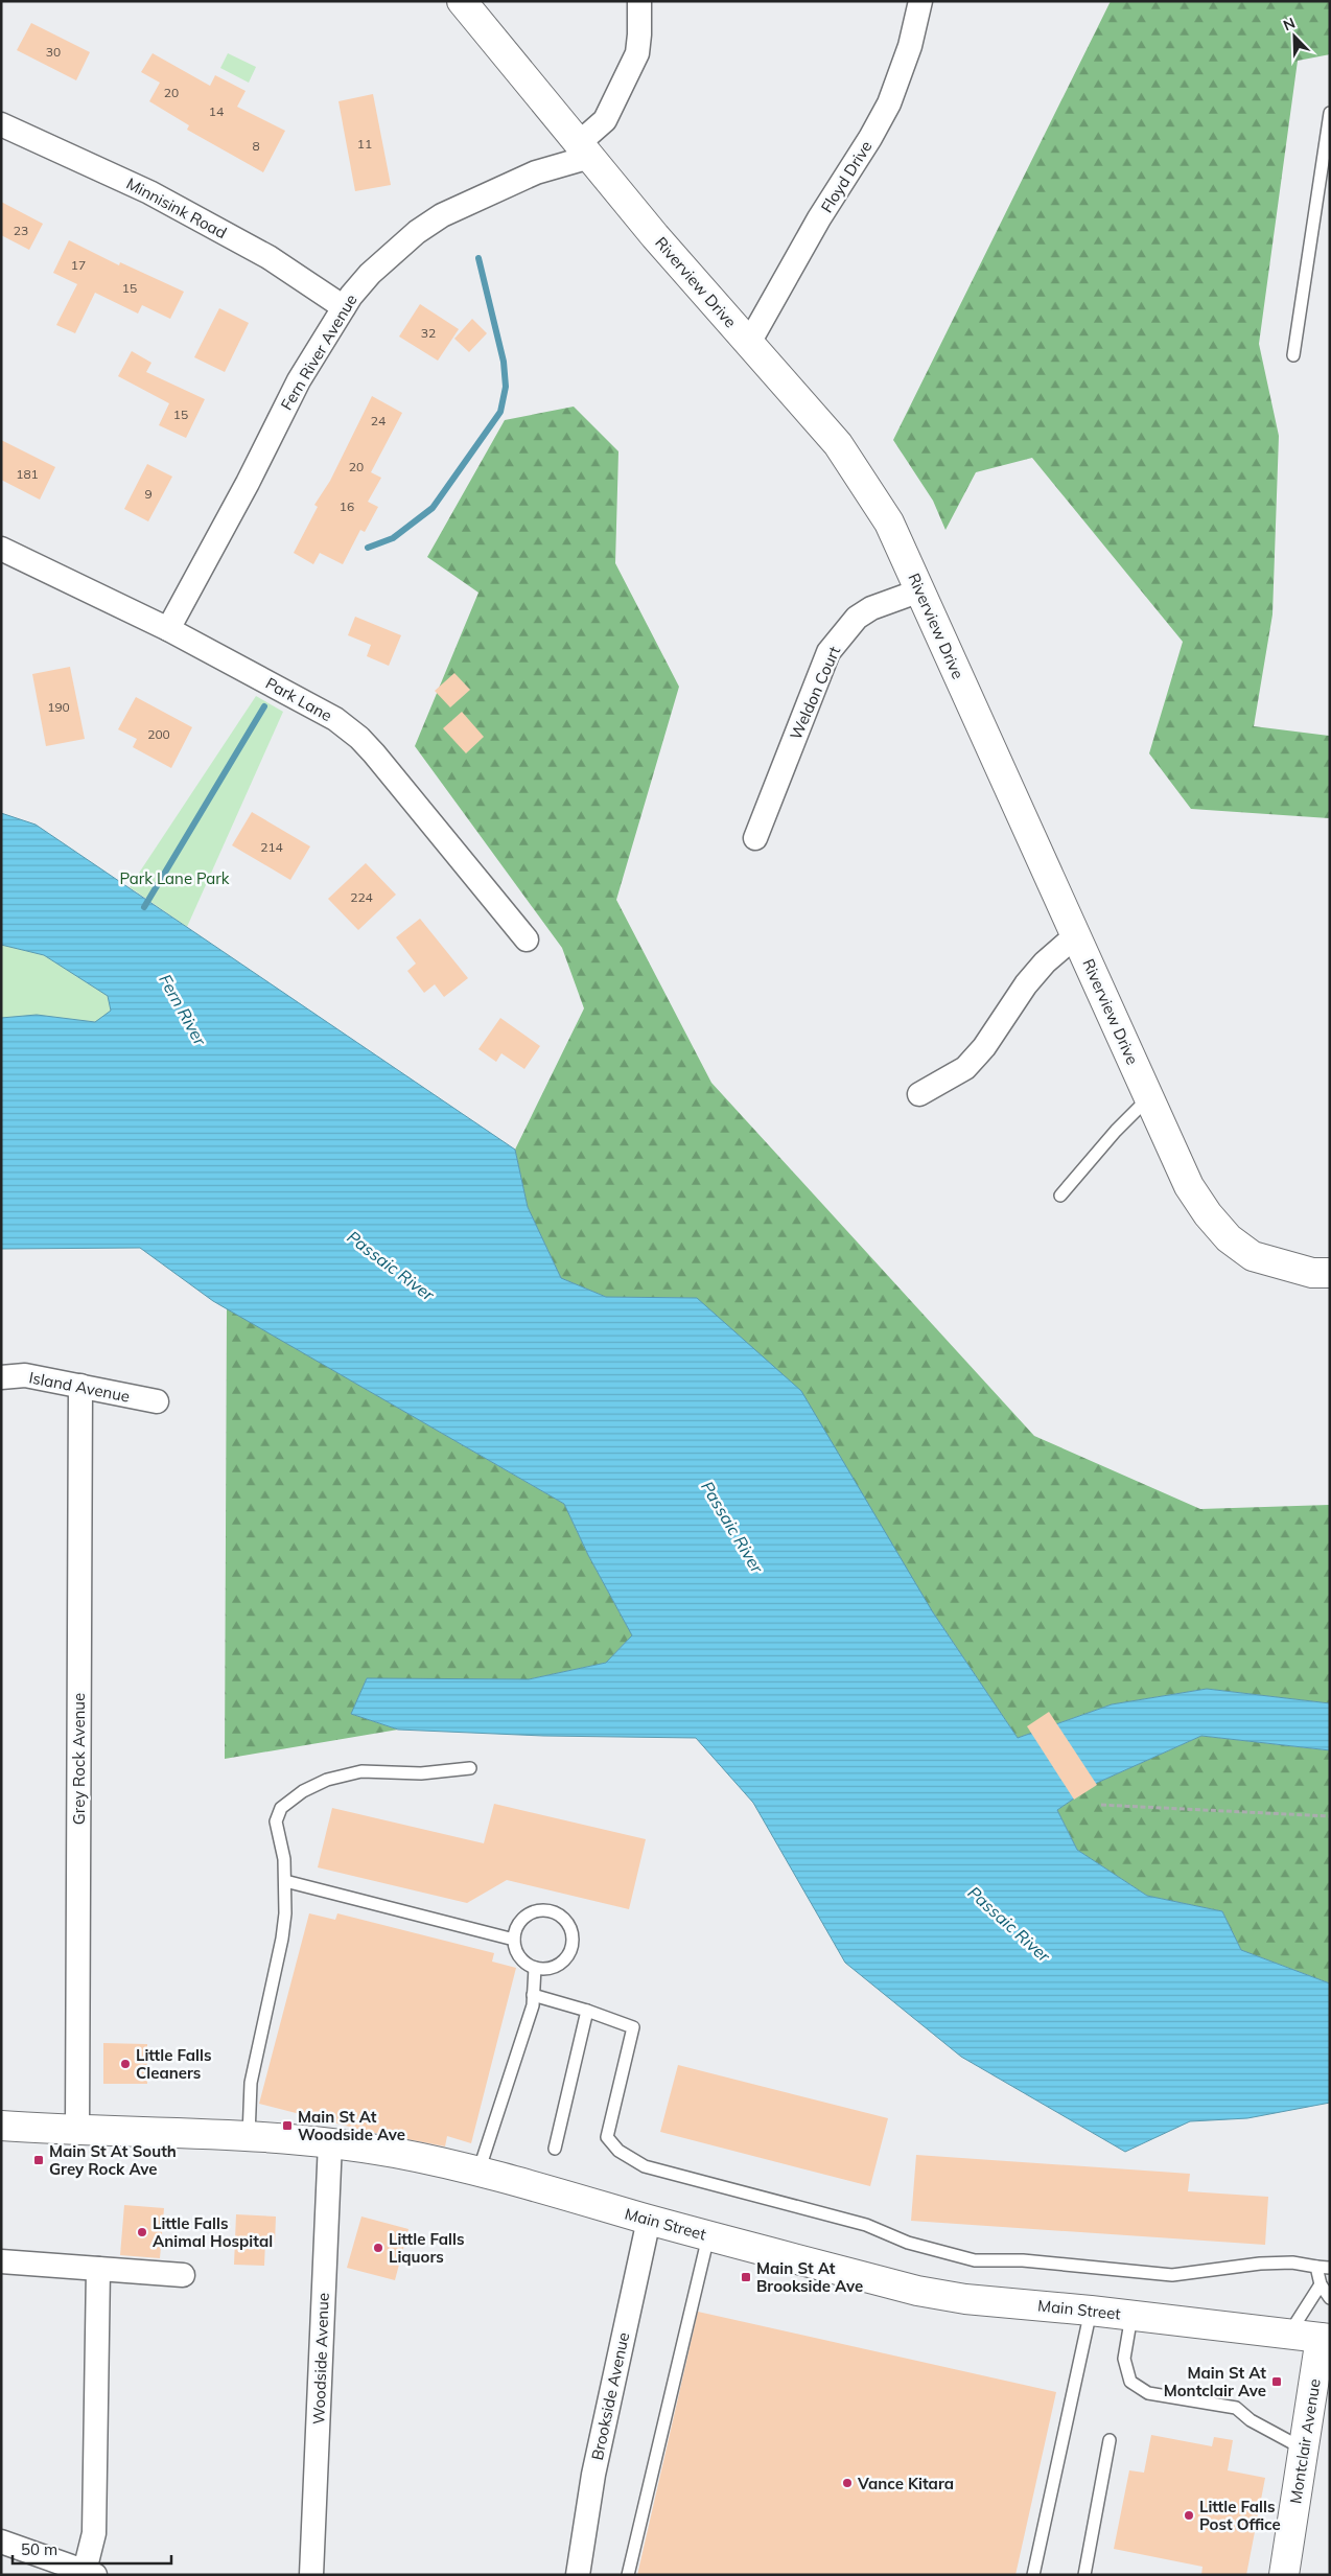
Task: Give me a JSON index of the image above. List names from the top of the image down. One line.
{"streets":{"main road":["Riverview Drive","Main Street","Montclair Avenue"],"street":["Floyd Drive","Minnisink Road","Fern River Avenue","Weldon Court","Park Lane","Island Avenue","Grey Rock Avenue","Woodside Avenue","Brookside Avenue"]},"crossings":[["Floyd Drive","Riverview Drive"],["Minnisink Road","Fern River Avenue"],["Riverview Drive","Fern River Avenue"],["Riverview Drive","Weldon Court"],["Fern River Avenue","Park Lane"],["Island Avenue","Grey Rock Avenue"],["Grey Rock Avenue","Main Street"],["Main Street","Woodside Avenue"],["Main Street","Brookside Avenue"],["Main Street","Montclair Avenue"]],"water":["Fern River","Passaic River"],"parks":["Park Lane Park"],"places":{"other":["Little Falls Cleaners","Little Falls Animal Hospital","Little Falls Liquors","Vance Kitara","Little Falls Post Office"],"transit":["Main St At Woodside Ave","Main St At South Grey Rock Ave","Main St At Brookside Ave","Main St At Montclair Ave"]},"house_numbers":["30","20","14","11","8","23","17","15","32","15","24","20","181","9","16","190","200","214","224"],"scale_bar":"50 m","north":"top left"}
